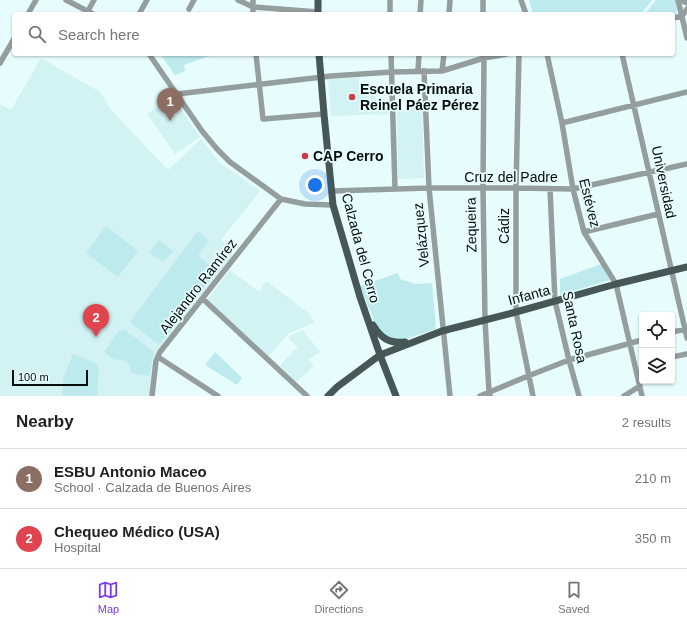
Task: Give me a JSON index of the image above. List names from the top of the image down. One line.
{"streets":{"main road":["Calzada del Cerro","Infanta"],"street":["Cruz del Padre","Universidad","Estévez","Zequeira","Cádiz","Velázquez","Alejandro Ramírez","Santa Rosa"]},"crossings":[["Cruz del Padre","Universidad"],["Cruz del Padre","Estévez"],["Cruz del Padre","Zequeira"],["Cruz del Padre","Cádiz"],["Cruz del Padre","Velázquez"],["Cruz del Padre","Calzada del Cerro"],["Cruz del Padre","Santa Rosa"],["Universidad","Infanta"],["Estévez","Infanta"],["Zequeira","Infanta"],["Cádiz","Infanta"],["Velázquez","Infanta"],["Calzada del Cerro","Infanta"],["Infanta","Santa Rosa"]],"places":["Escuela Primaria Reinel Páez Pérez","CAP Cerro"],"scale_bar":"100 m","page":{"search":"Search here","pins":["1","2"],"scale":"100 m","heading":["Nearby","2 results"],"list":[{"mark":"1","name":"ESBU Antonio Maceo","note":"School · Calzada de Buenos Aires","value":"210 m"},{"mark":"2","name":"Chequeo Médico (USA)","note":"Hospital","value":"350 m"}],"nav":["Map","Directions","Saved"]}}
